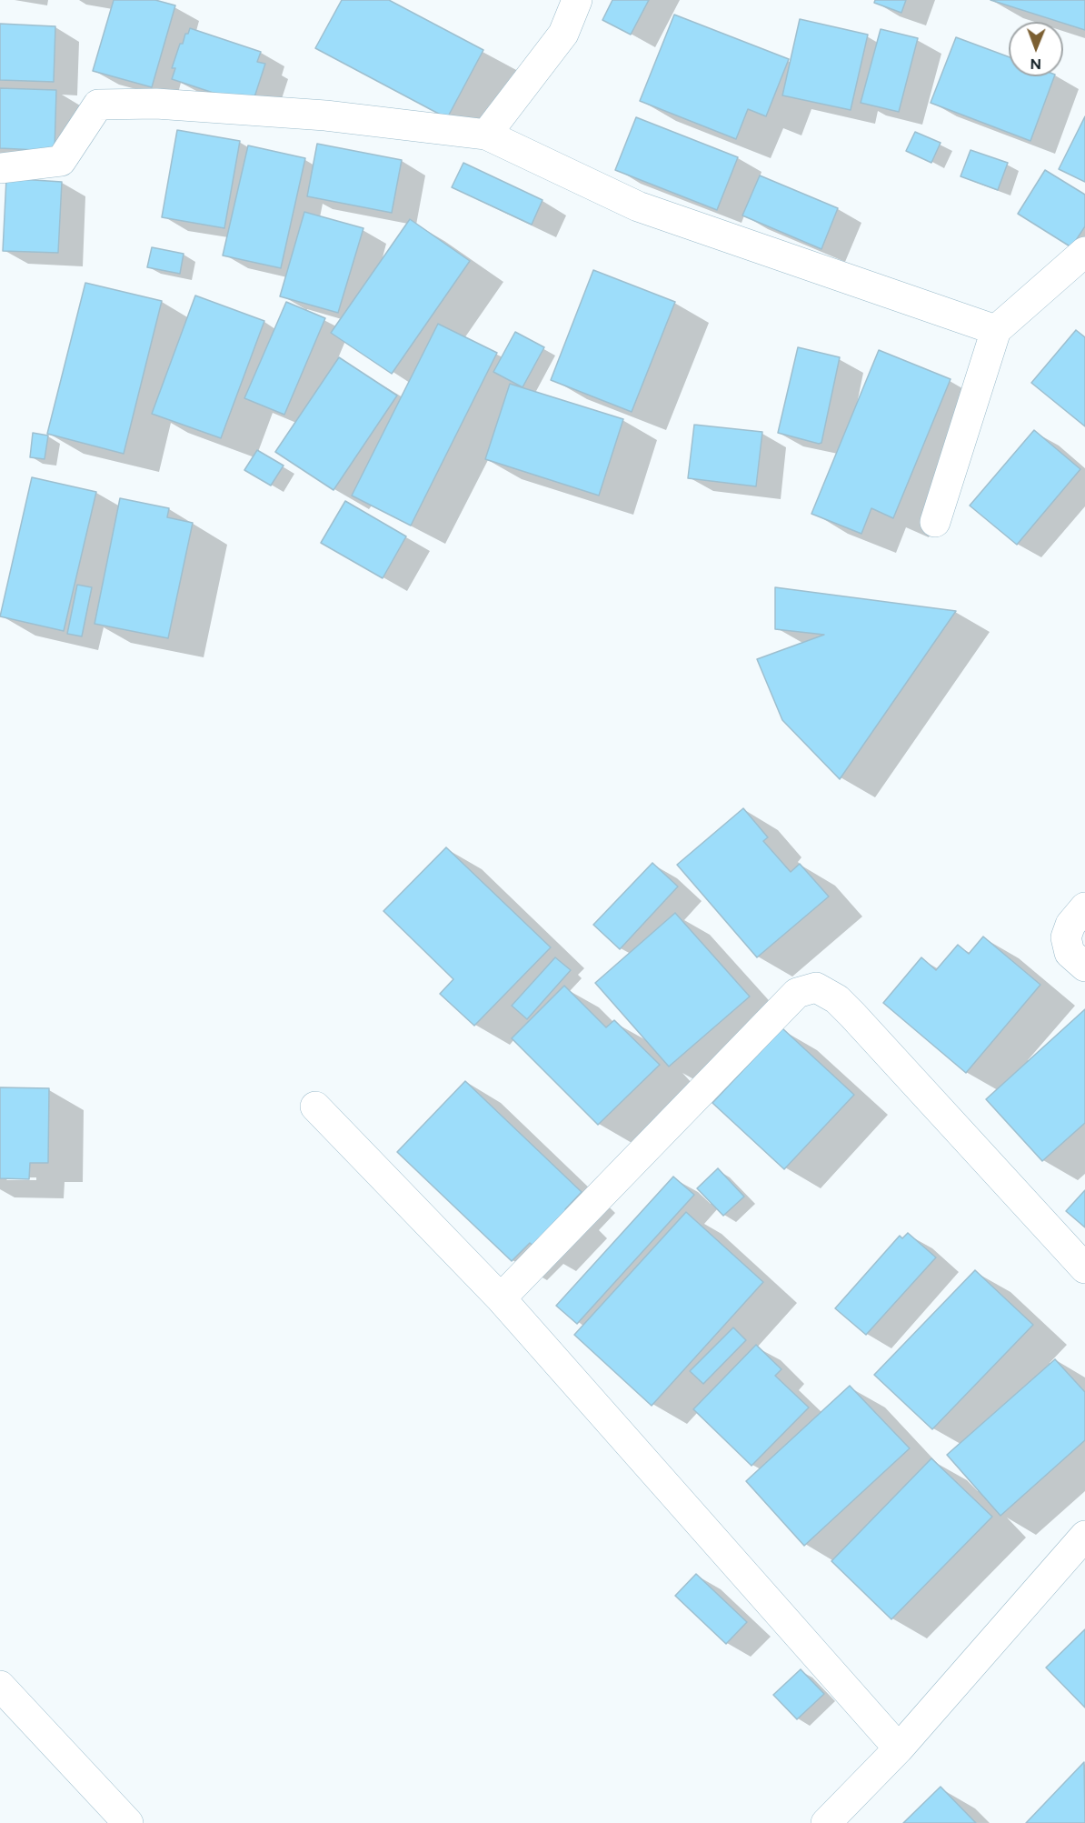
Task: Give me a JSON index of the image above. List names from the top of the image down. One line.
{"north":"bottom"}
